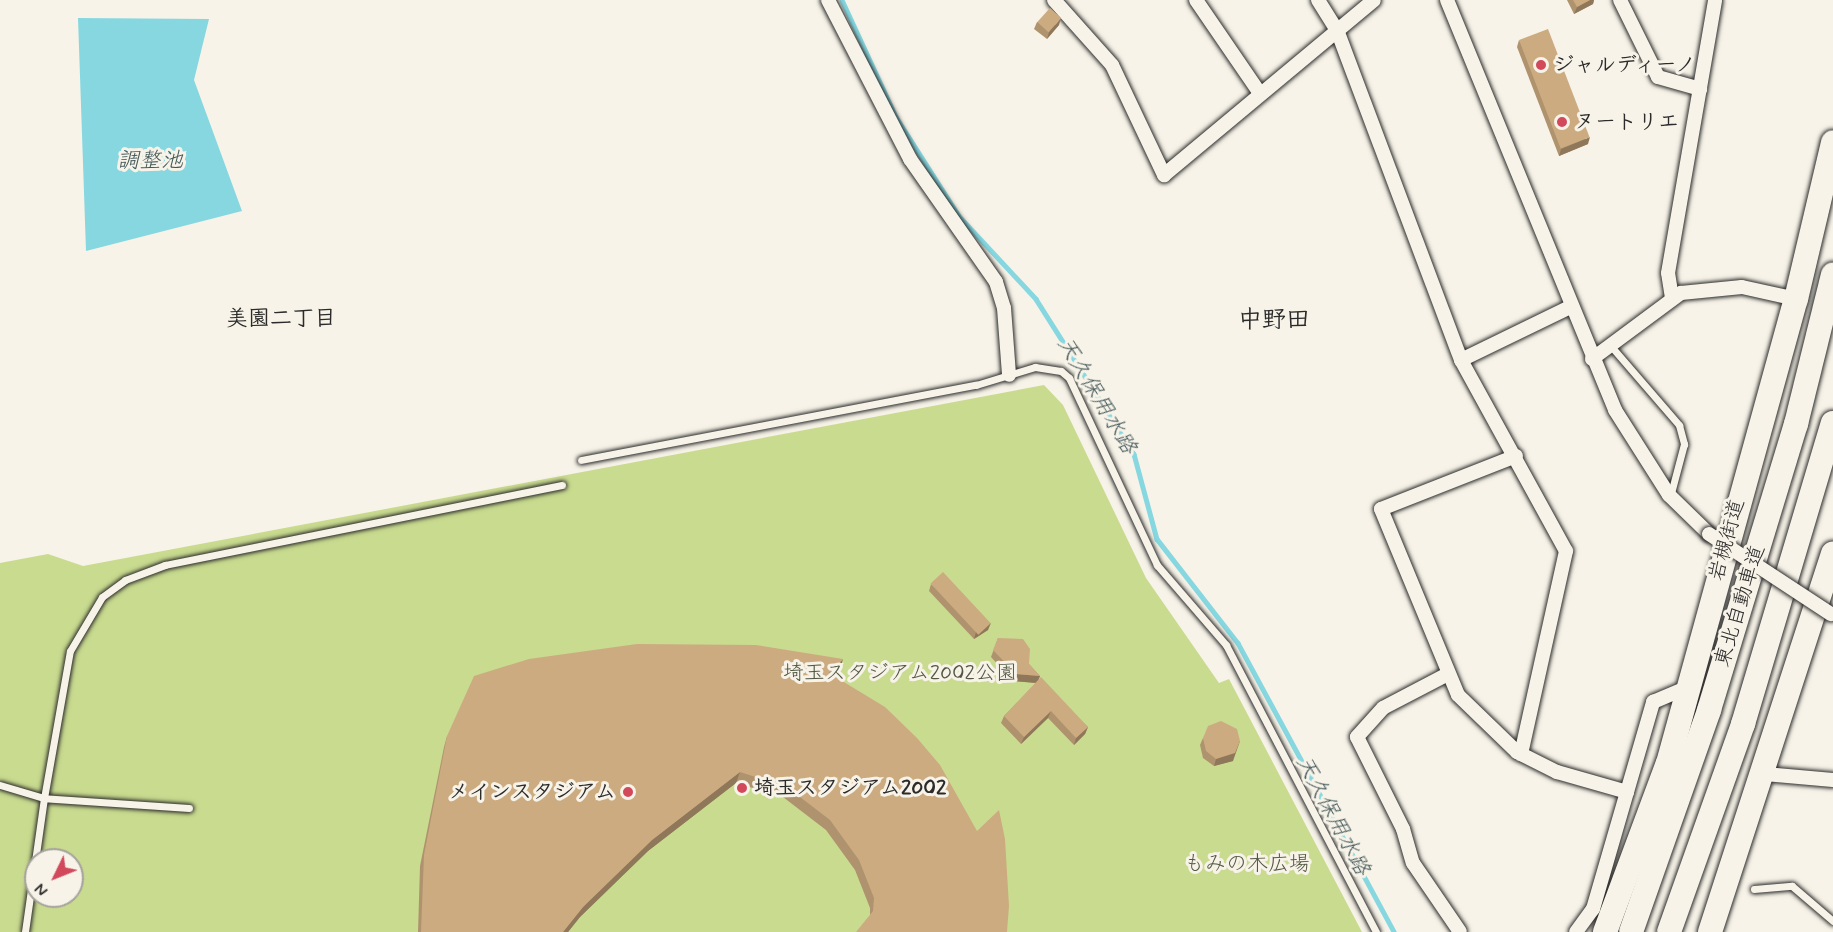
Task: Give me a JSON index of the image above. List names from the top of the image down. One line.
{"streets":{"highway":["岩槻街道","東北自動車道"]},"districts":["美園二丁目","中野田"],"water":["調整池","天久保用水路"],"parks":["埼玉スタジアム2002公園","もみの木広場"],"places":["ジャルディーノ","ヌートリエ","埼玉スタジアム2002","メインスタジアム"],"north":"bottom left"}
